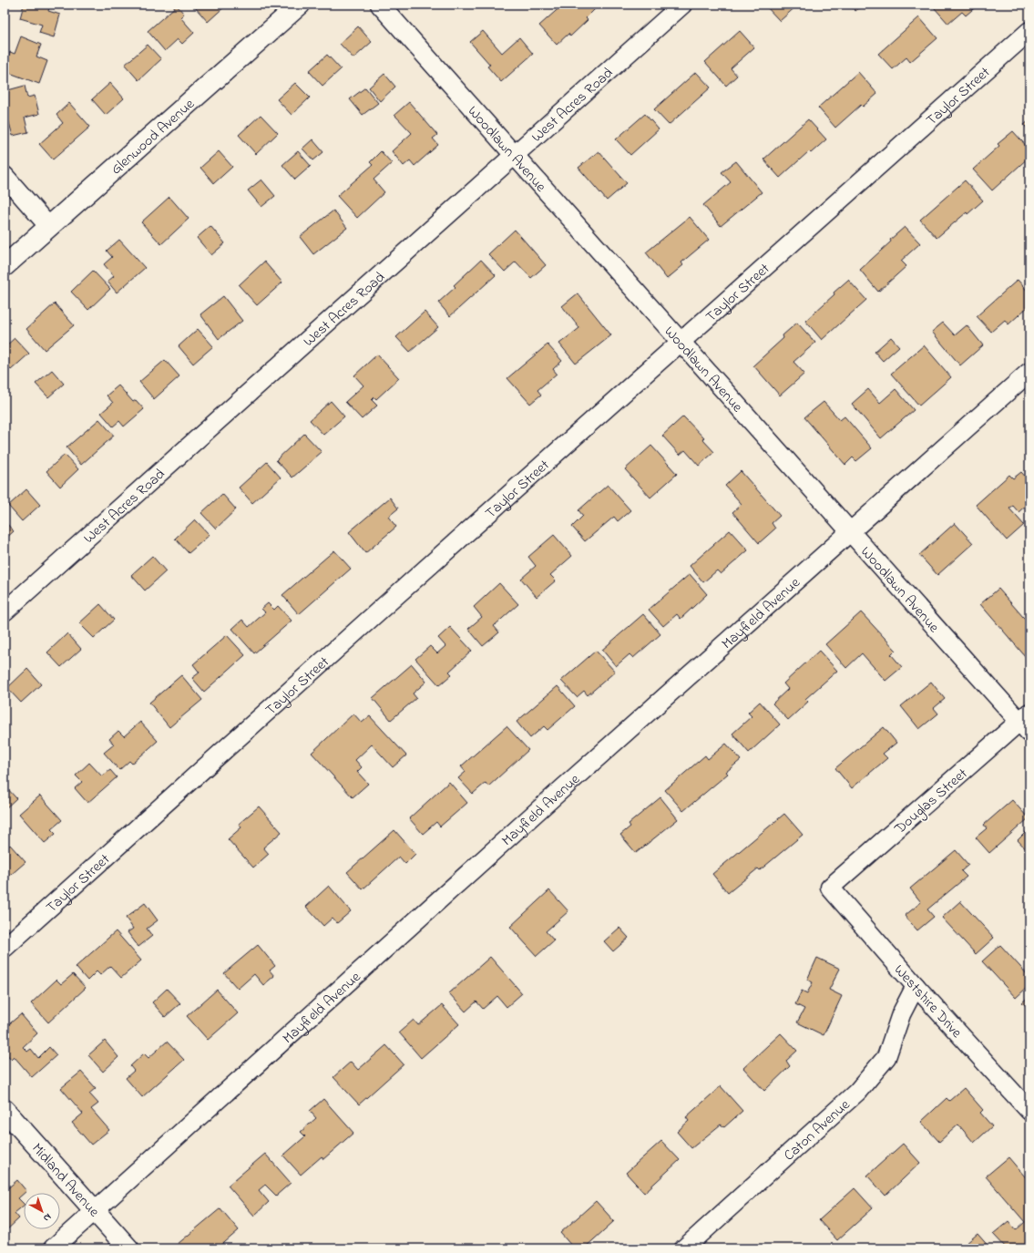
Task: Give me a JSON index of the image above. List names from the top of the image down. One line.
{"streets":{"street":["Taylor Street","West Acres Road","Glenwood Avenue","Woodlawn Avenue","Mayfield Avenue","Douglas Street","Westshire Drive","Caton Avenue","Midland Avenue"]},"crossings":[["Taylor Street","Woodlawn Avenue"],["West Acres Road","Woodlawn Avenue"],["Woodlawn Avenue","Mayfield Avenue"],["Woodlawn Avenue","Douglas Street"],["Mayfield Avenue","Midland Avenue"],["Douglas Street","Westshire Drive"],["Westshire Drive","Caton Avenue"]],"north":"bottom right"}
